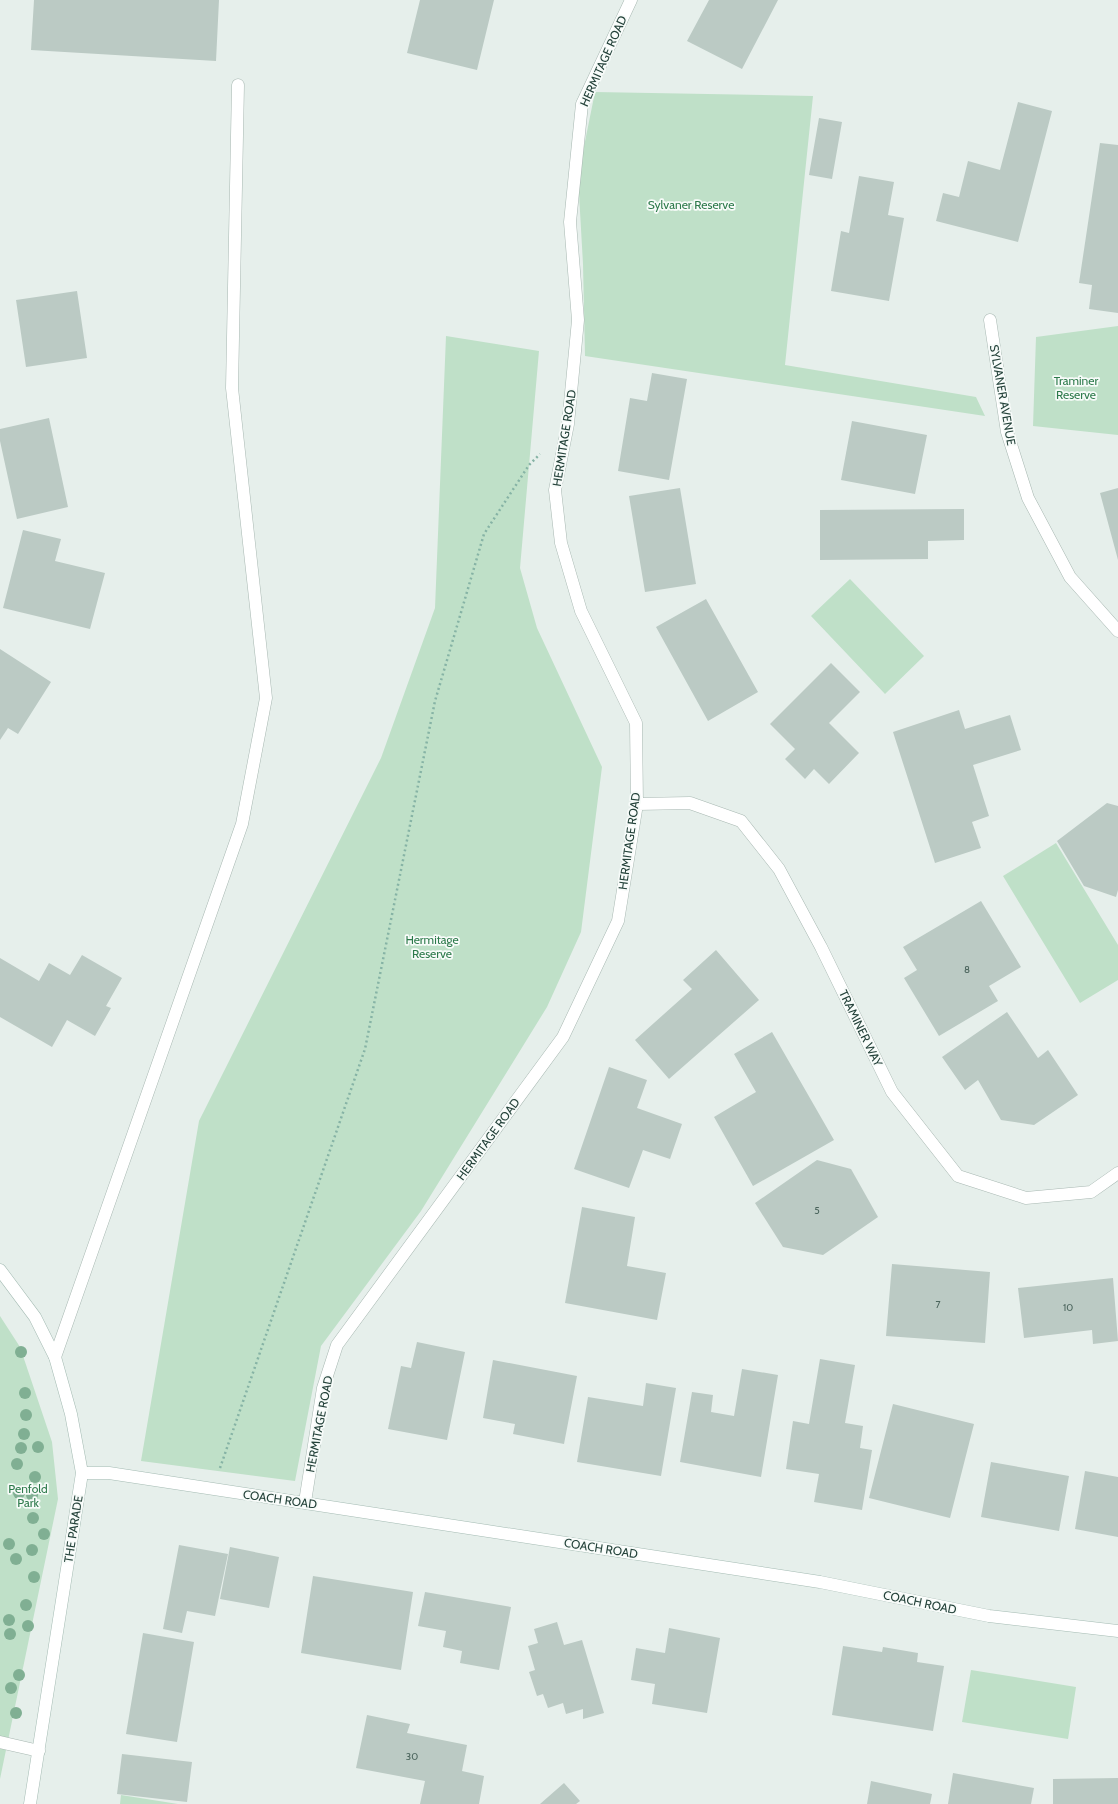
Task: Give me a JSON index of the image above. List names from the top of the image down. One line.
{"streets":{"street":["HERMITAGE ROAD","SYLVANER AVENUE","TRAMINER WAY","COACH ROAD","THE PARADE"]},"crossings":[["HERMITAGE ROAD","TRAMINER WAY"],["HERMITAGE ROAD","COACH ROAD"],["COACH ROAD","THE PARADE"]],"parks":["Sylvaner Reserve","Traminer Reserve","Hermitage Reserve","Penfold Park"],"house_numbers":["8","5","7","10","30"]}
